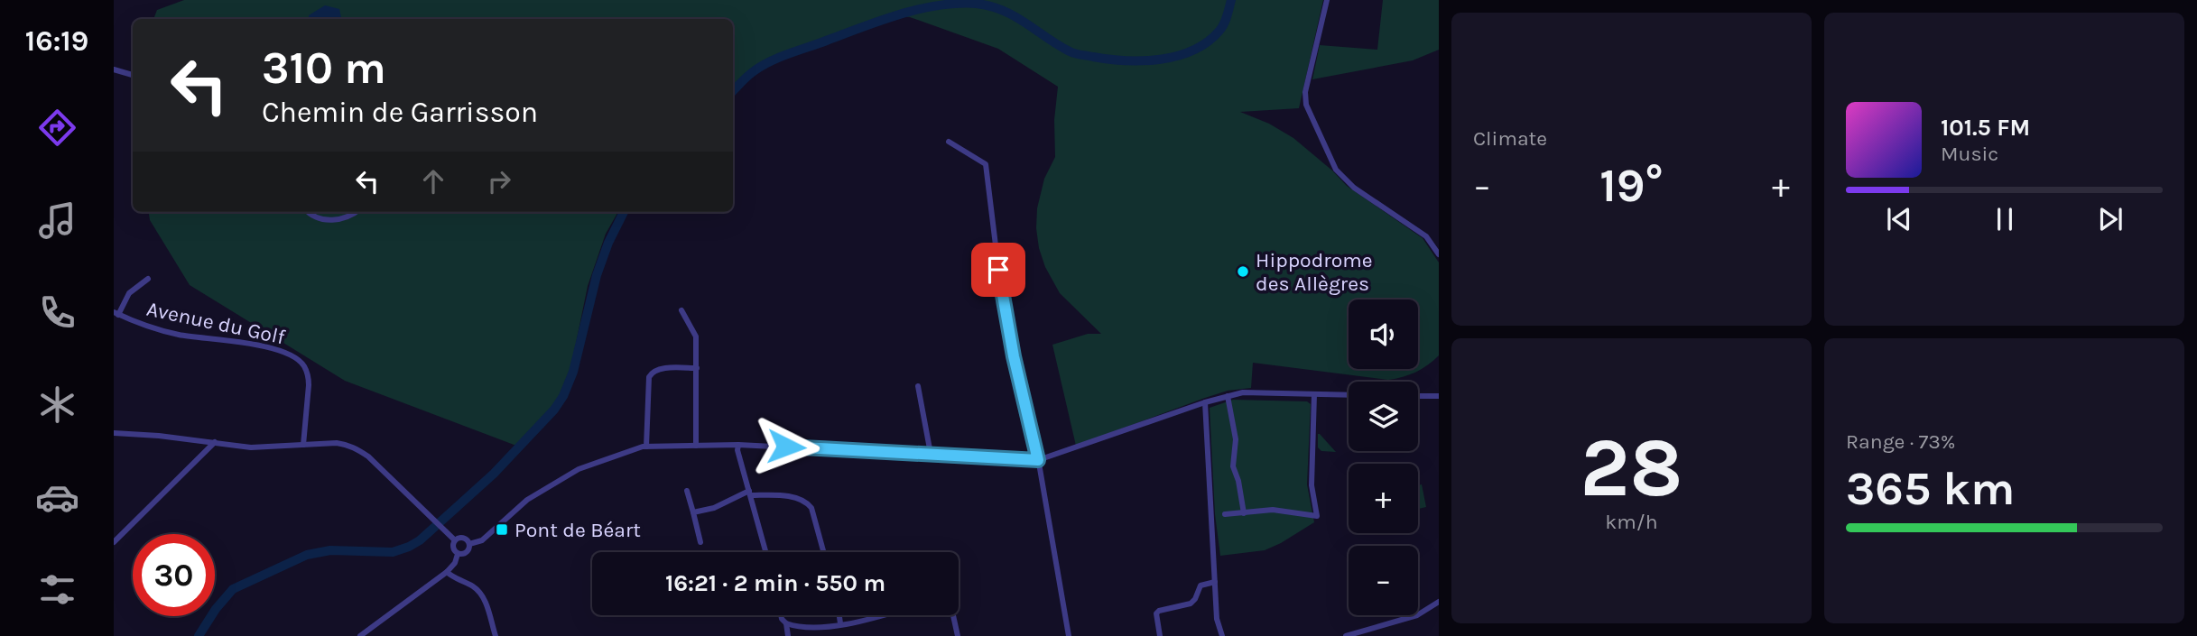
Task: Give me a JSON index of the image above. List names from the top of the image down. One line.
{"streets":{"street":["Avenue du Golf"]},"places":{"other":["Hippodrome des Allègres"],"transit":["Pont de Béart"]},"page":{"tabs":"16:19","tile":["Climate",["28","km/h"],["Range · 73%","365 km"]],"turn":["310 m","Chemin de Garrisson"],"song":["101.5 FM","Music"],"heat":["−","19°","+"],"map_buttons":["+","−"],"limit":"30","trip":"16:21 · 2 min · 550 m"}}
